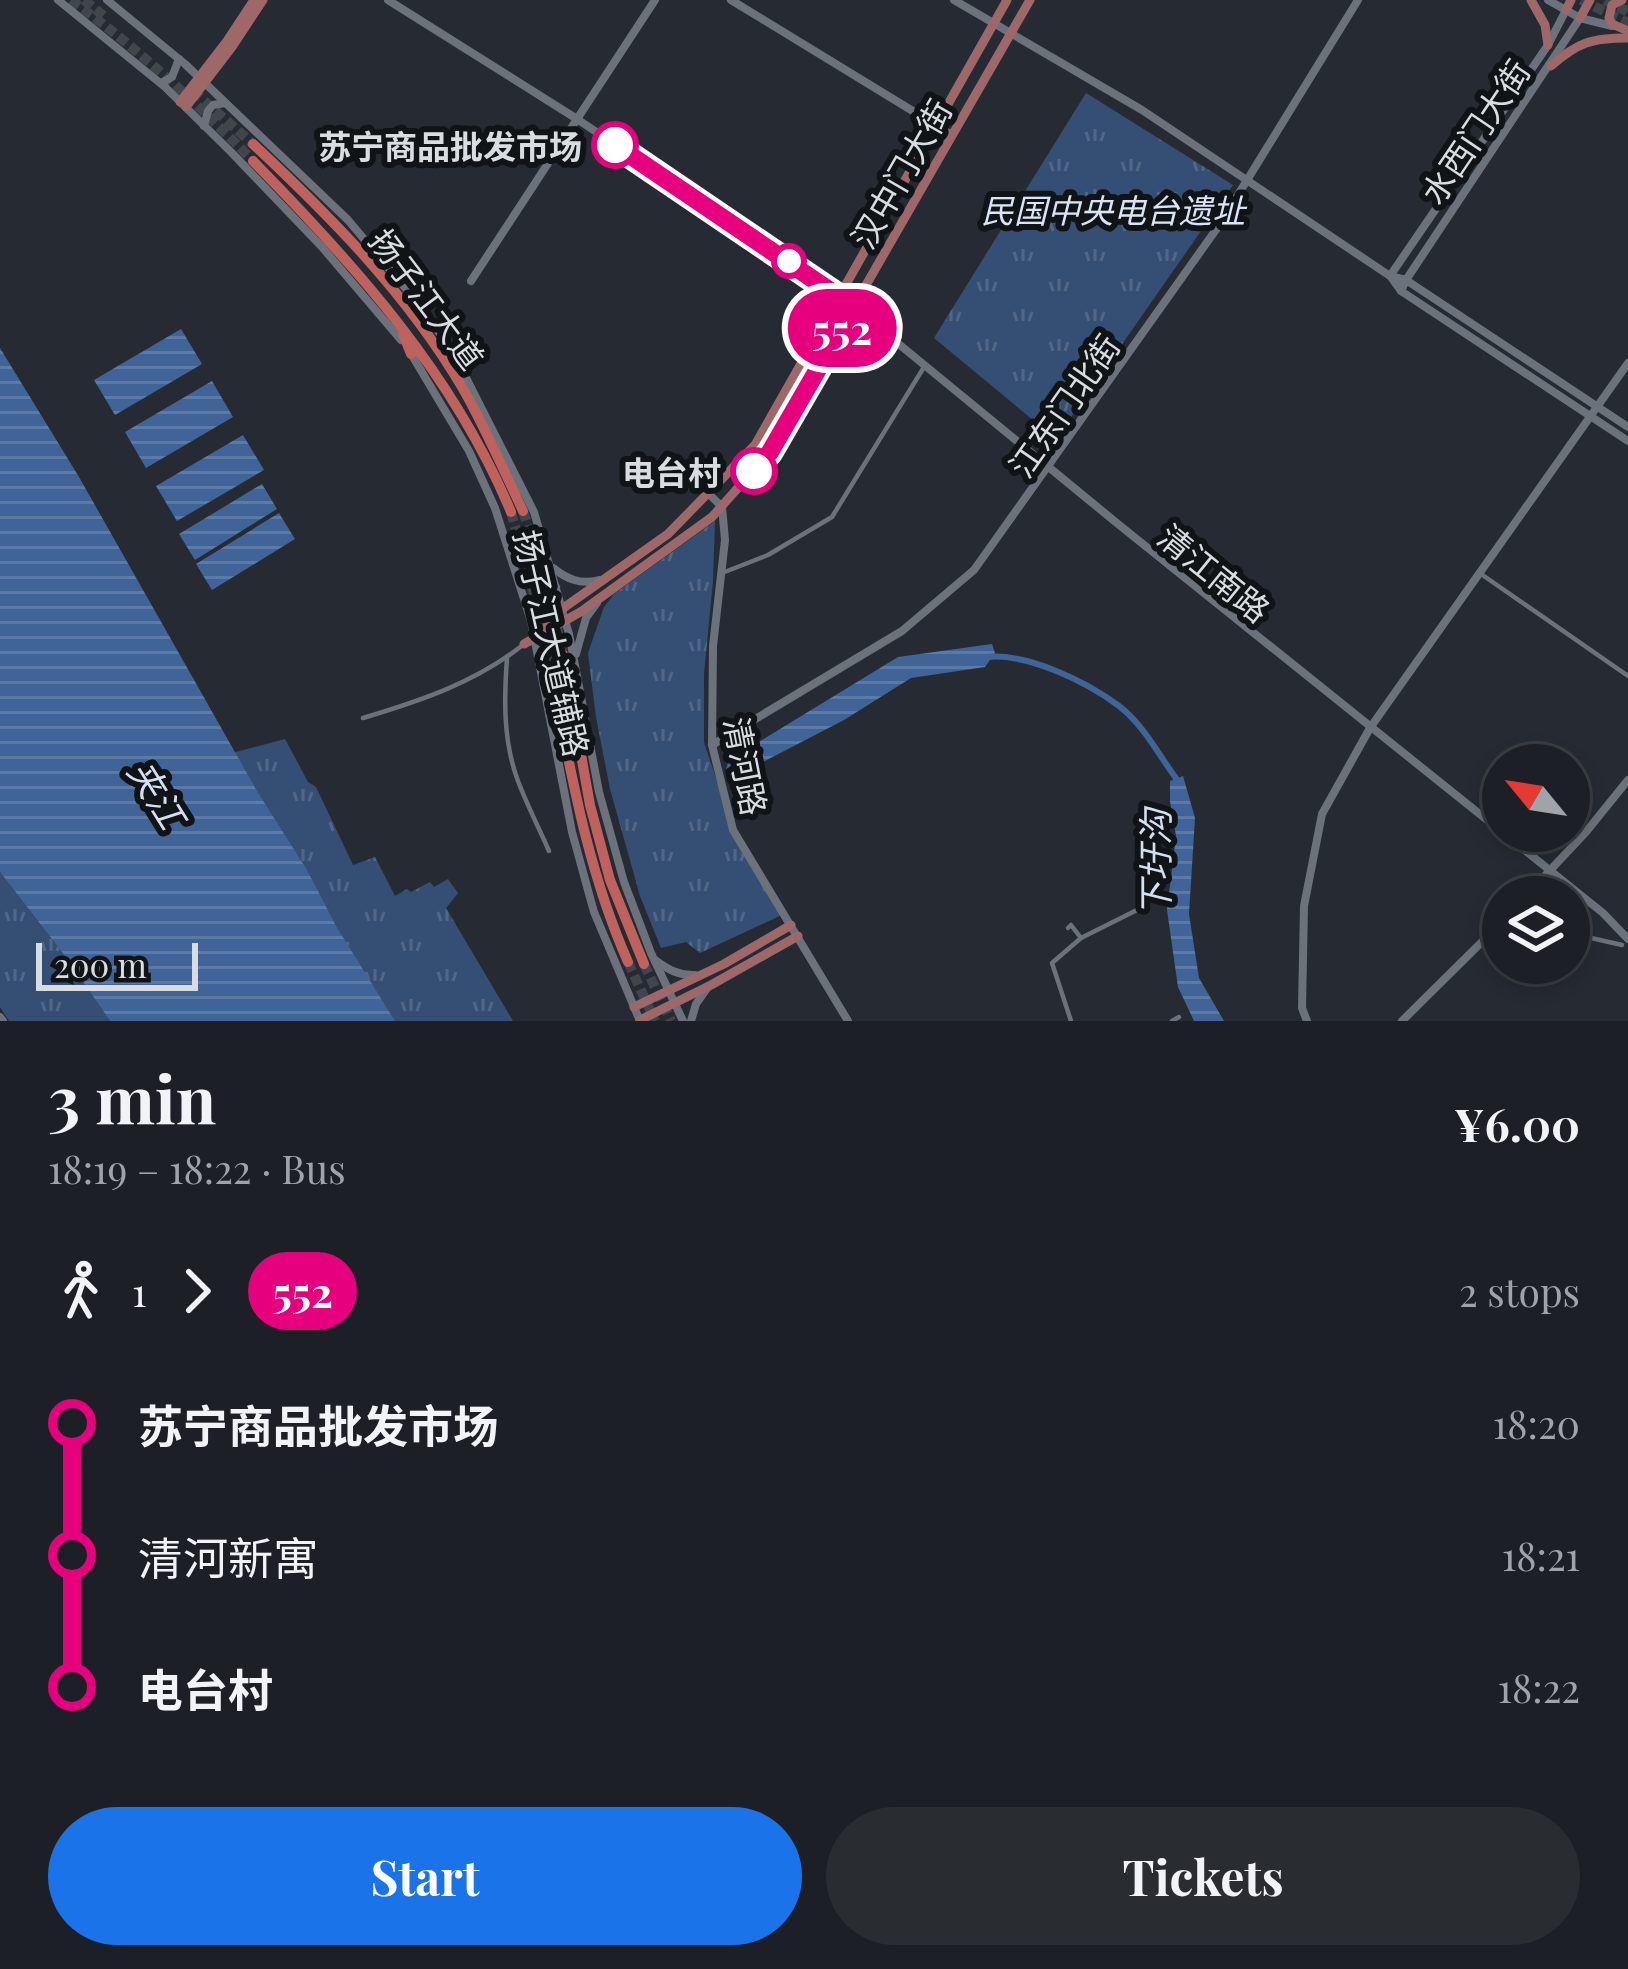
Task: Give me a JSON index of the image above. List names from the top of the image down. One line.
{"streets":{"highway":["扬子江大道"],"main road":["水西门大街","汉中门大街"],"street":["江东门北街","清江南路","扬子江大道辅路","清河路"]},"crossings":[["汉中门大街","清江南路"],["汉中门大街","扬子江大道辅路"],["汉中门大街","清河路"],["江东门北街","清江南路"],["江东门北街","清河路"]],"water":["夹江","下圩沟"],"parks":["民国中央电台遗址"],"places":["苏宁商品批发市场","电台村"],"lines":["bus line 552"],"scale_bar":"200 m","north":"top left","page":{"on_map":"552","scale":"200 m","heading":["3 min","18:19 – 18:22 · Bus","¥6.00"],"legs":["1","552","2 stops"],"list":[{"name":"苏宁商品批发市场","value":"18:20"},{"name":"清河新寓","value":"18:21"},{"name":"电台村","value":"18:22"}],"buttons":["Start","Tickets"]}}
